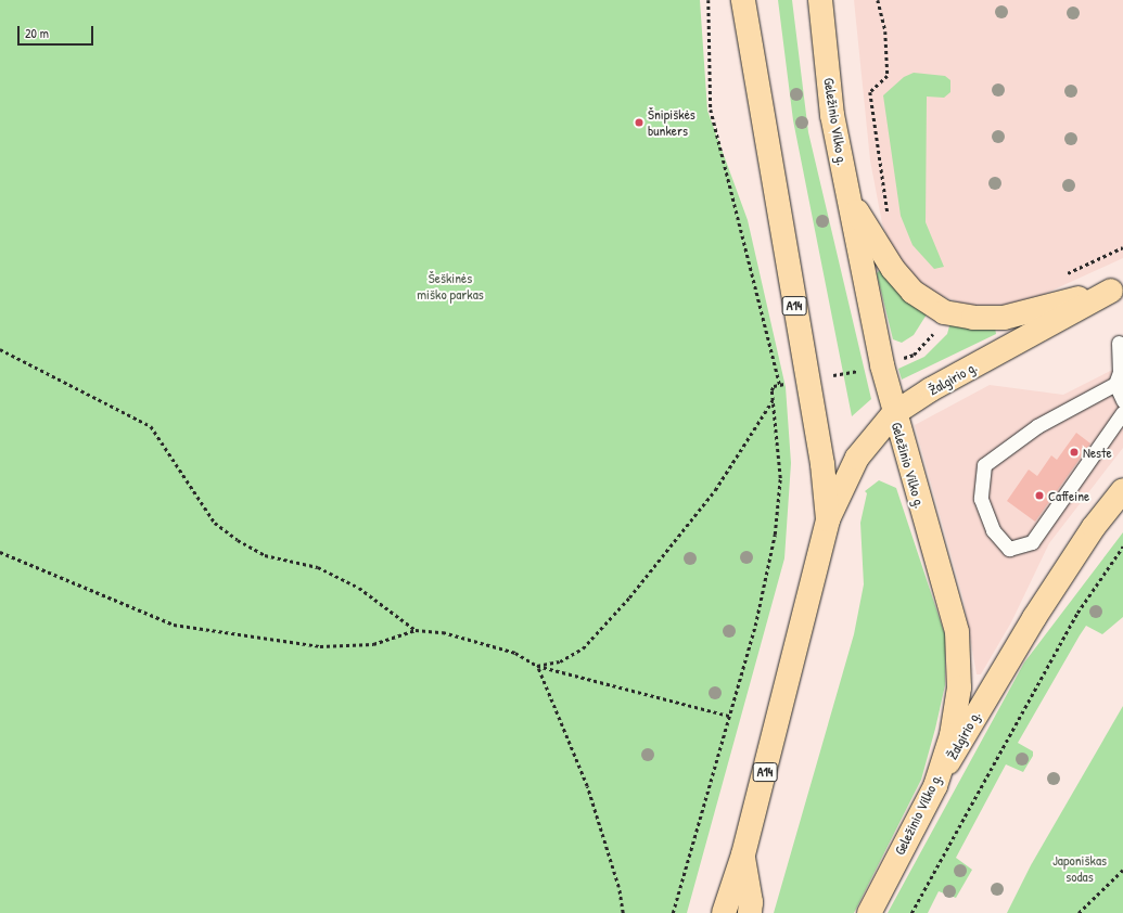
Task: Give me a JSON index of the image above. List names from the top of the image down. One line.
{"streets":{"main road":["Geležinio Vilko g.","A14","Žalgirio g."]},"crossings":[["Geležinio Vilko g.","Žalgirio g."],["A14","Žalgirio g."]],"parks":["Šeškinės miško parkas","Japoniškas sodas"],"places":["Šnipiškės bunkers","Neste","Caffeine"],"scale_bar":"20 m"}
